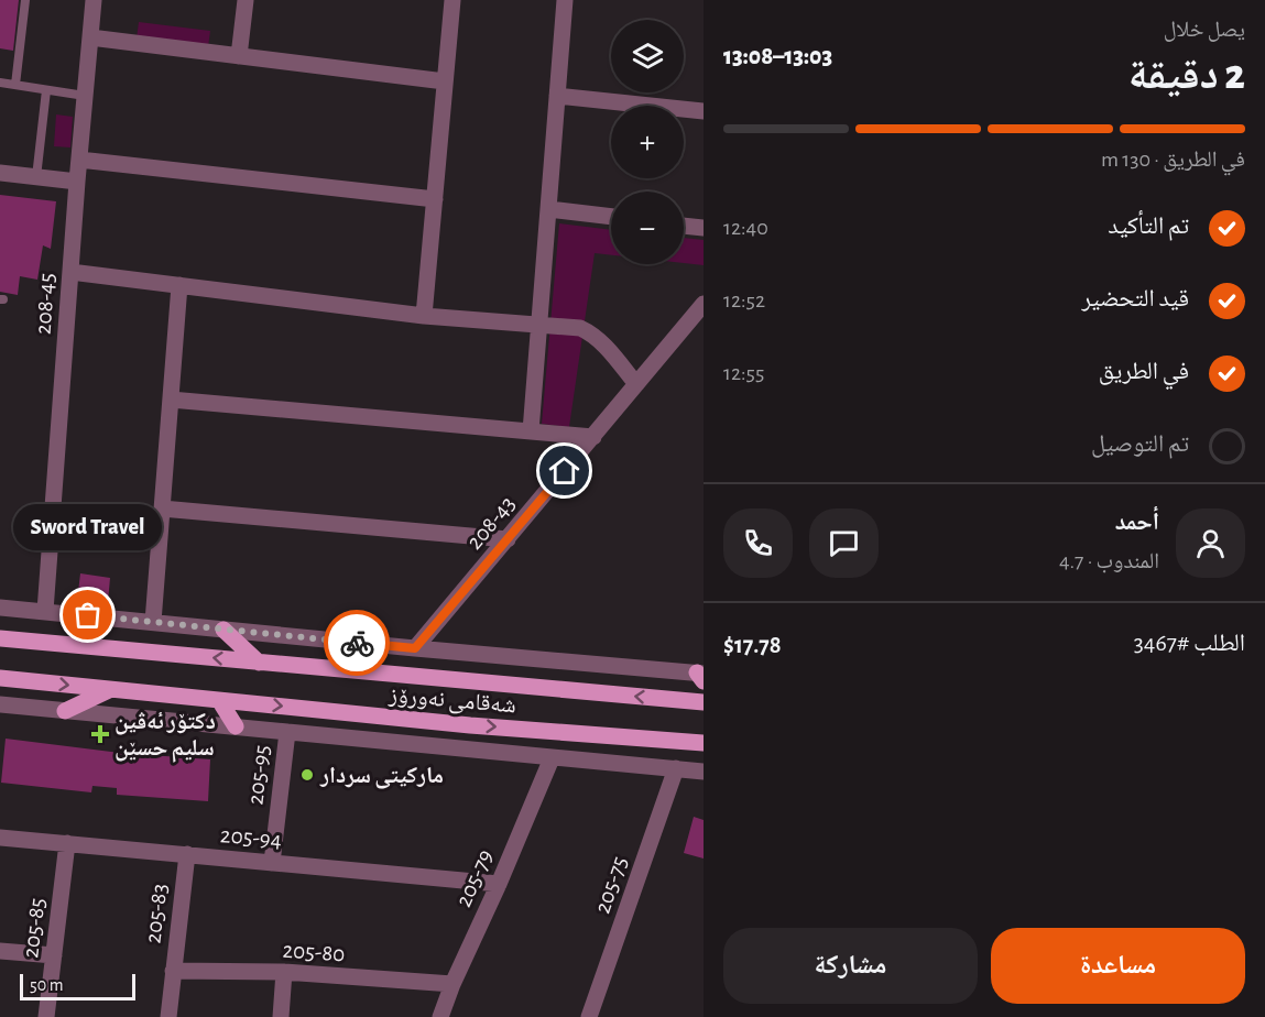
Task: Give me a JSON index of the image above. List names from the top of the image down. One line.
{"streets":{"main road":["شەقامی نەورۆز"],"street":["208-45","208-43","205-95","205-94","205-79","205-75","205-83","205-85","205-80"]},"crossings":[["205-95","205-94"],["205-94","205-79"],["205-94","205-83"],["205-94","205-85"],["205-79","205-80"],["205-83","205-80"]],"places":{"other":["Sword Travel","ماركيتى سردار"],"health":["دکتۆر ئەڤین سلیم حسێن"]},"scale_bar":"50 m","page":{"heading":["2 دقيقة","يصل خلال","13:03–13:08"],"panel":["أحمد","المندوب · 4.7","الطلب #3467","$17.78"],"map_buttons":["+","−"],"bar":"في الطريق · 130 m","list":[["تم التأكيد","12:40"],["قيد التحضير","12:52"],["في الطريق","12:55"],"تم التوصيل"],"bubble":"Sword Travel","buttons":["مساعدة","مشاركة"],"scale":"50 m"}}
